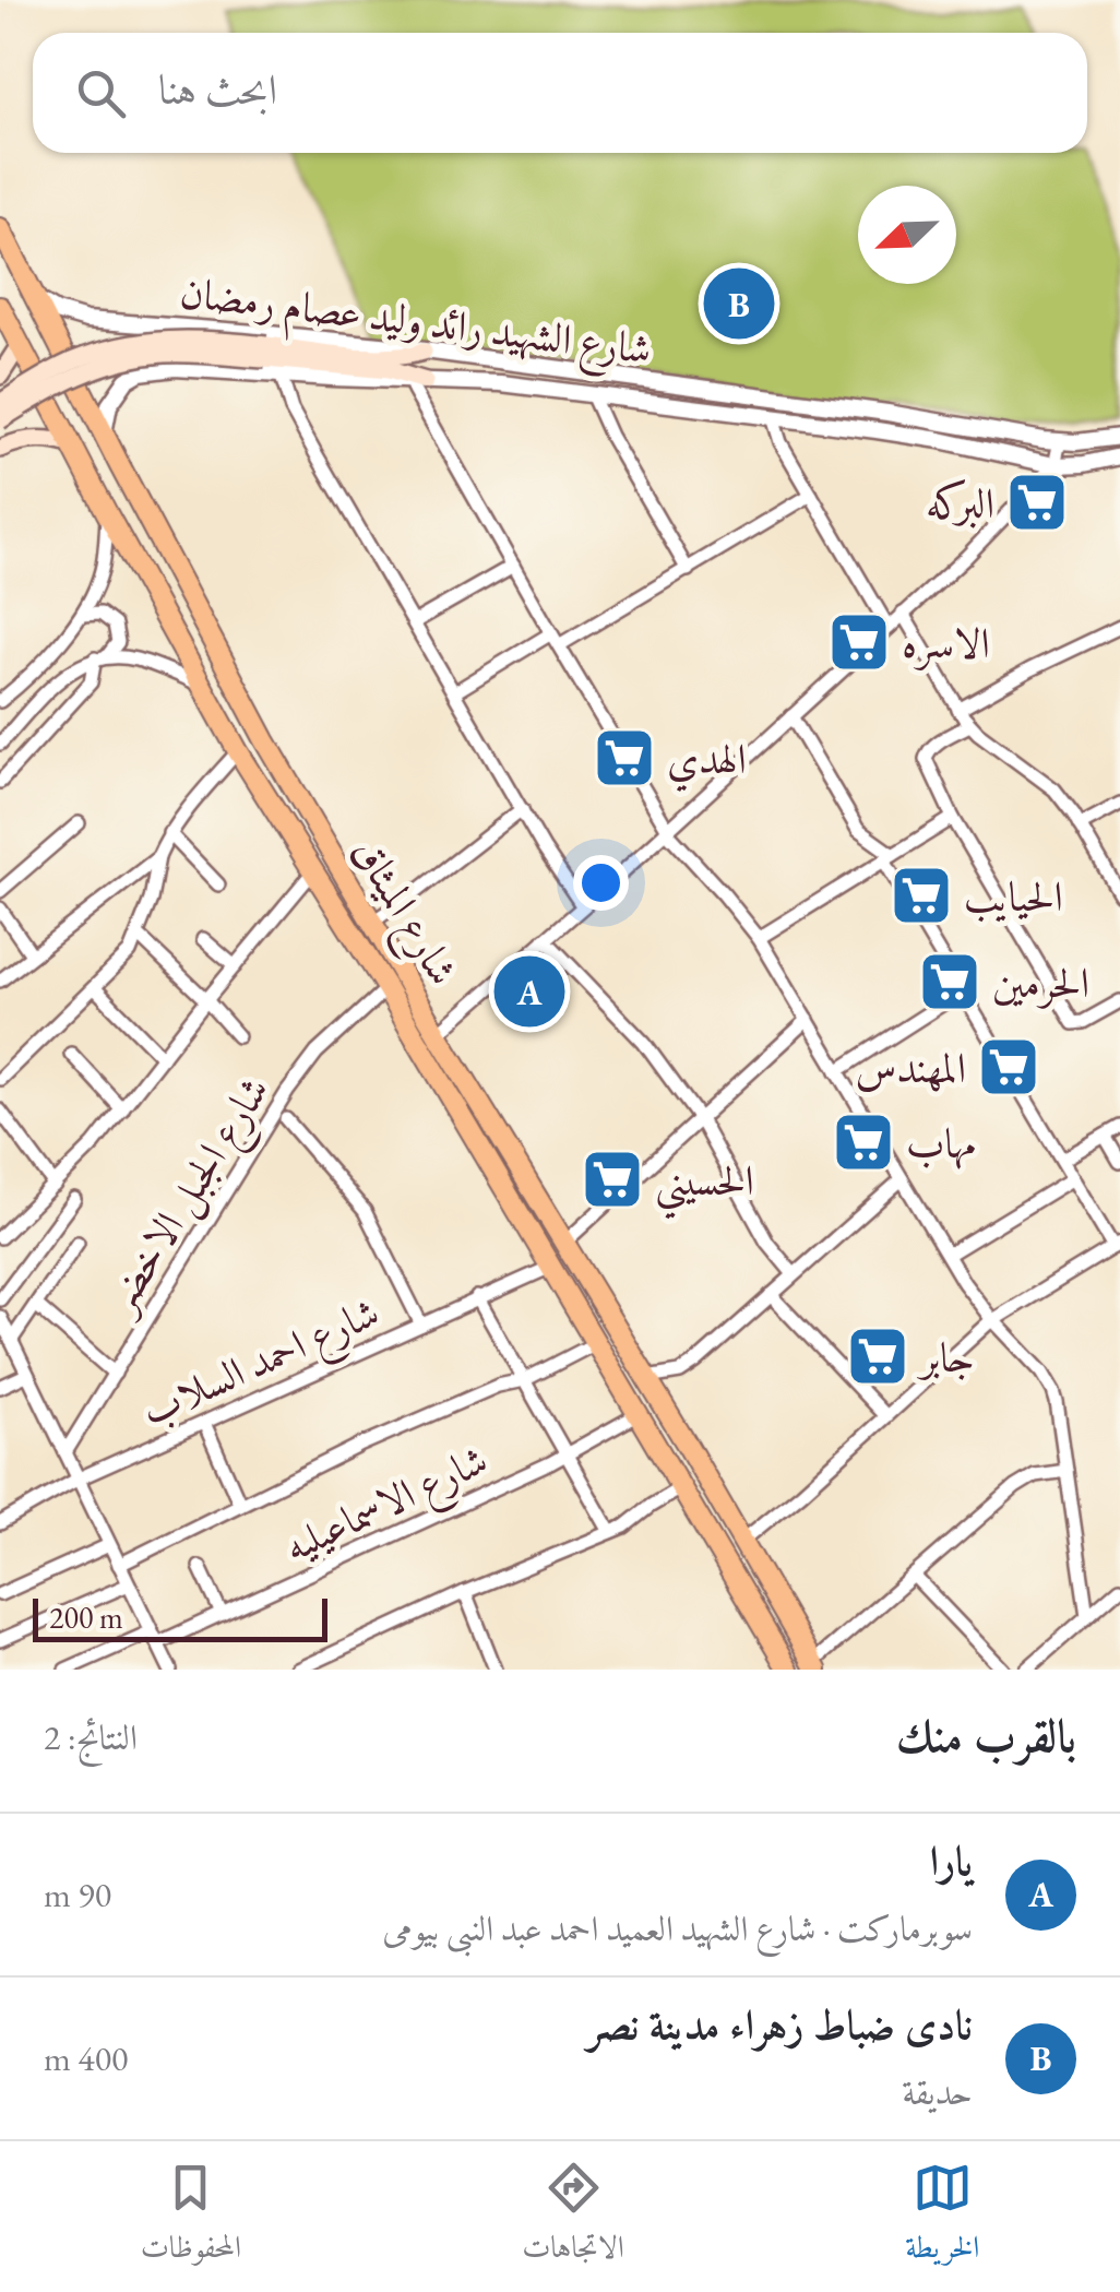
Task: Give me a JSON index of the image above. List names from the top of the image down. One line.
{"streets":{"main road":["شارع الميثاق"],"street":["شارع الشهيد رائد وليد عصام رمضان","شارع الجبل الاخضر","شارع احمد السلاب","شارع الاسماعيليه"]},"crossings":[["شارع الشهيد رائد وليد عصام رمضان","شارع الميثاق"],["شارع الميثاق","شارع الجبل الاخضر"],["شارع الميثاق","شارع احمد السلاب"],["شارع الميثاق","شارع الاسماعيليه"]],"places":{"supermarket":["البركه","الاسره","الهدي","الحيايب","الحرمين","المهندس","مهاب","الحسيني","جابر"]},"scale_bar":"200 m","north":"bottom left","page":{"search":"ابحث هنا","pins":["B","A"],"scale":"200 m","heading":["بالقرب منك","النتائج: 2"],"list":[{"mark":"A","name":"يارا","note":"سوبرماركت · شارع الشهيد العميد احمد عبد النبى بيومى","value":"90 m"},{"mark":"B","name":"نادى ضباط زهراء مدينة نصر","note":"حديقة","value":"400 m"}],"nav":["الخريطة","الاتجاهات","المحفوظات"]}}
